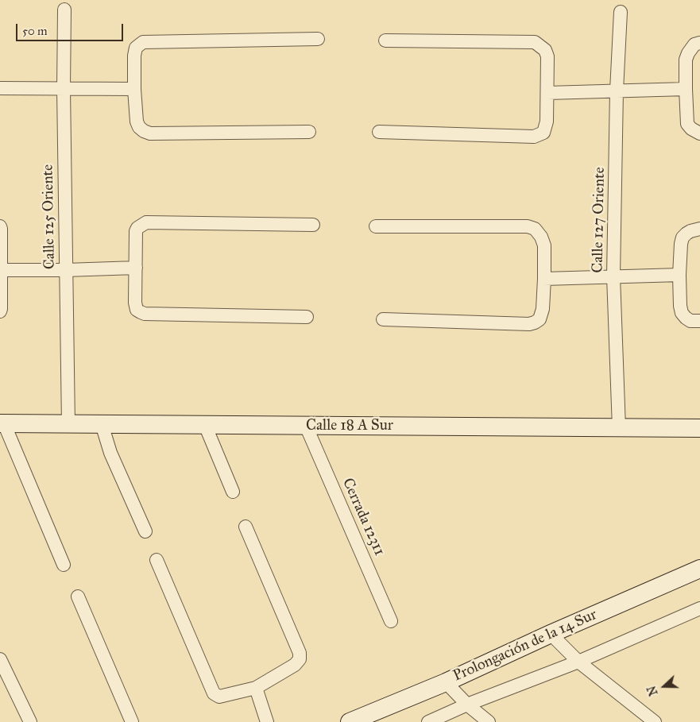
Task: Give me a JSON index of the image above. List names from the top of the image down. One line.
{"streets":{"street":["Calle 125 Oriente","Calle 127 Oriente","Calle 18 A Sur","Cerrada 12311","Prolongación de la 14 Sur"]},"crossings":[["Calle 125 Oriente","Calle 18 A Sur"],["Calle 127 Oriente","Calle 18 A Sur"],["Calle 18 A Sur","Cerrada 12311"]],"scale_bar":"50 m","north":"left"}
